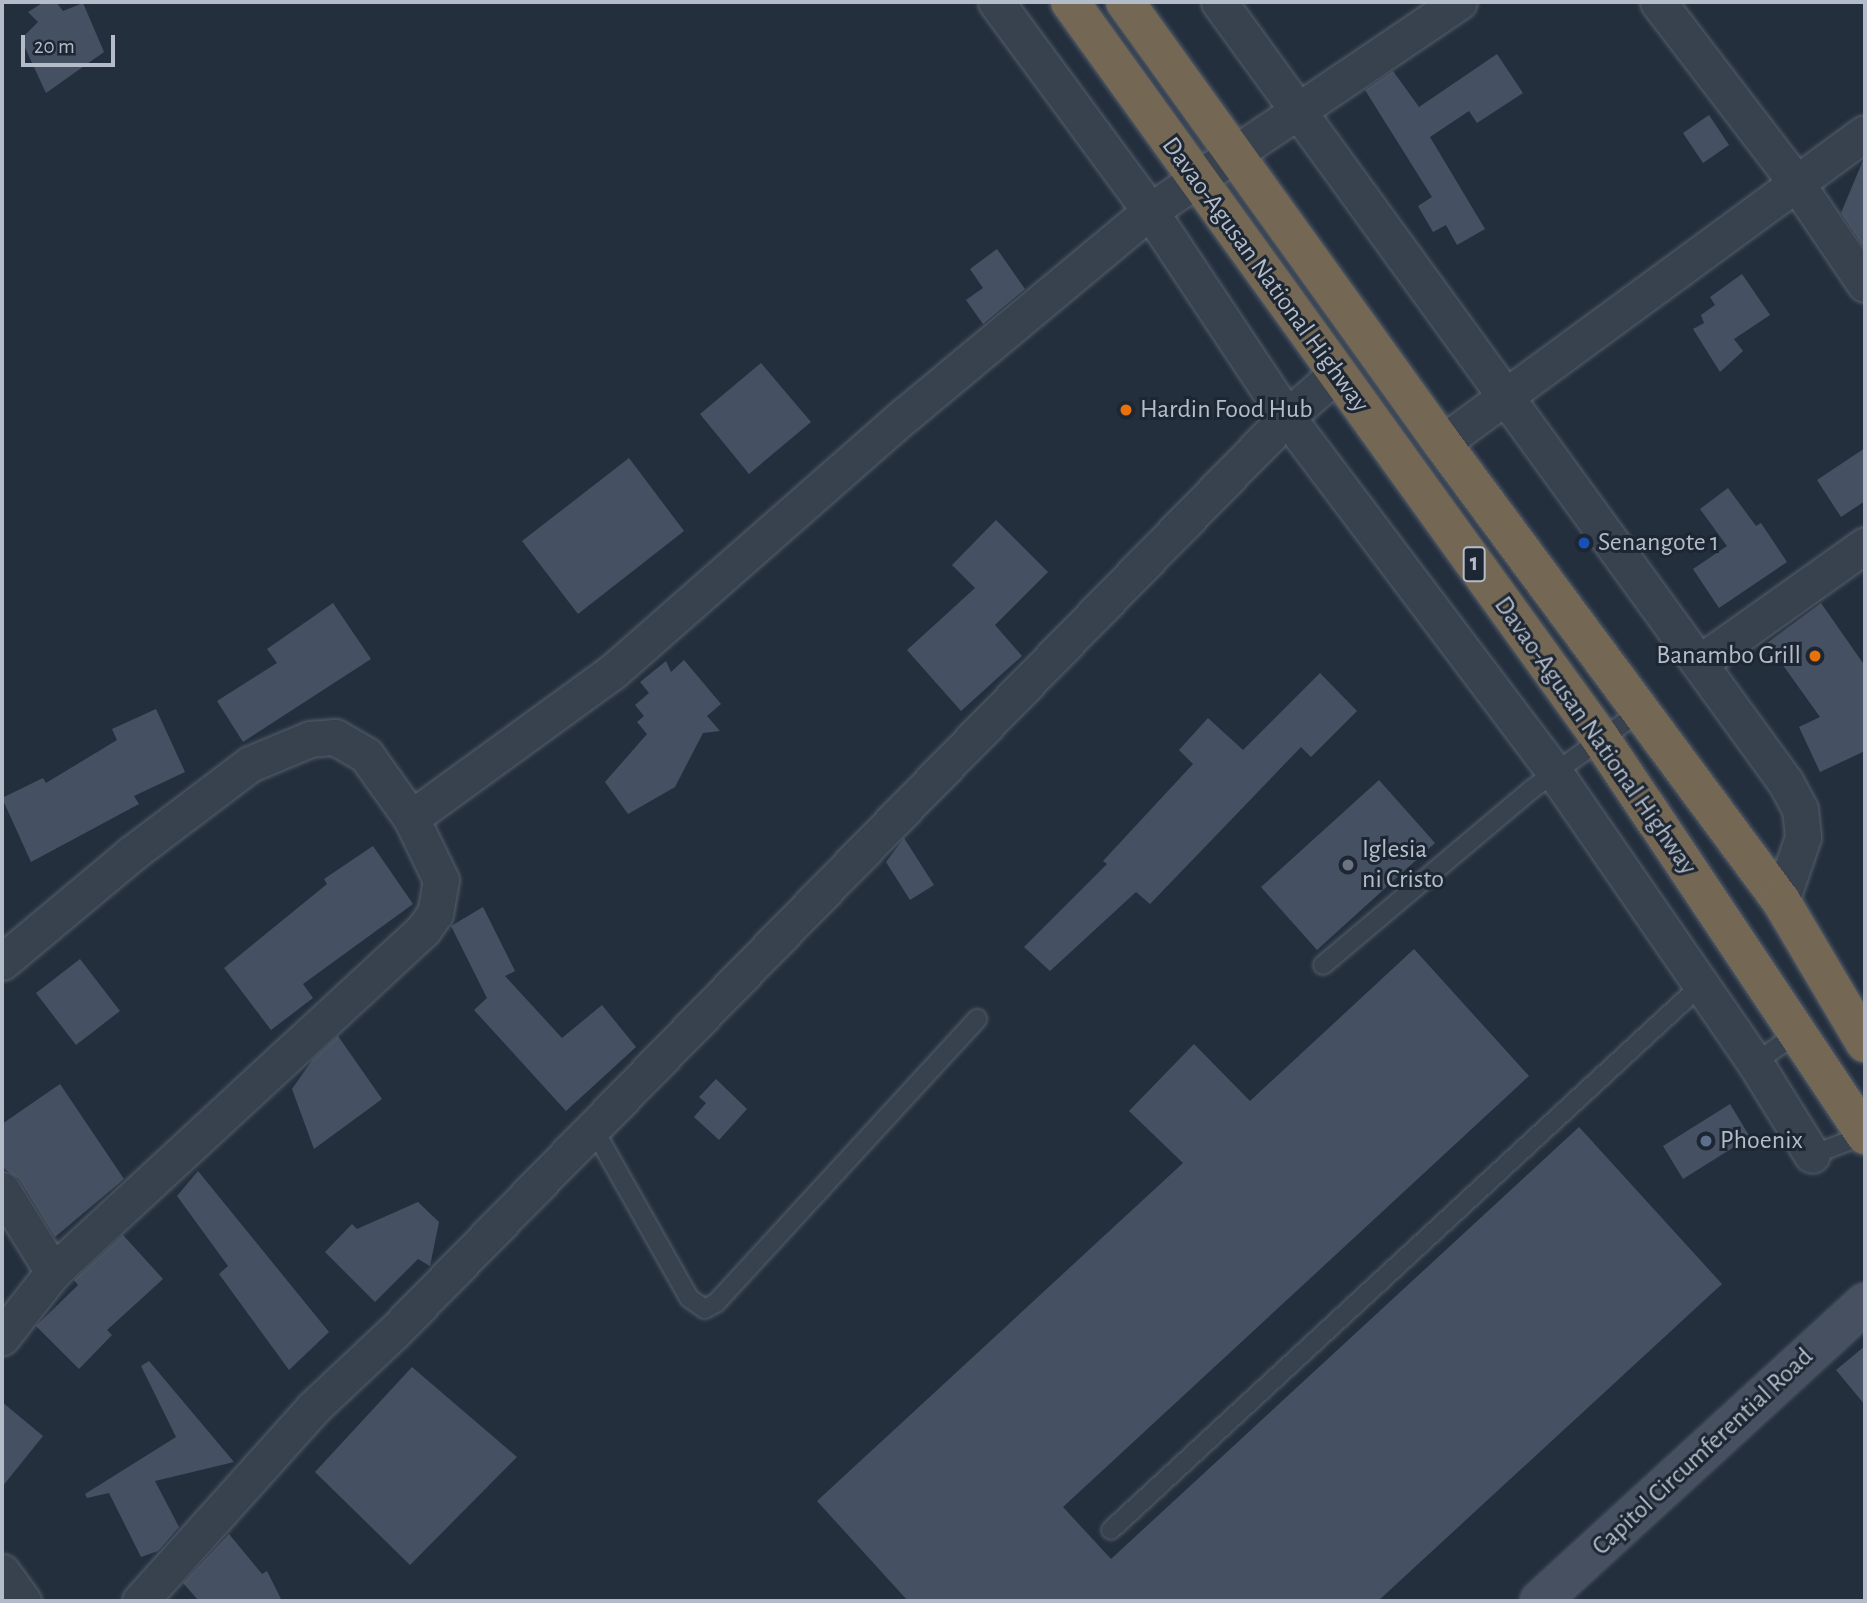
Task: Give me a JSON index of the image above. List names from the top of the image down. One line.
{"streets":{"highway":["Davao-Agusan National Highway","1"],"main road":["Capitol Circumferential Road"]},"places":["Hardin Food Hub","Senangote 1","Banambo Grill","Iglesia ni Cristo","Phoenix"],"scale_bar":"20 m"}
